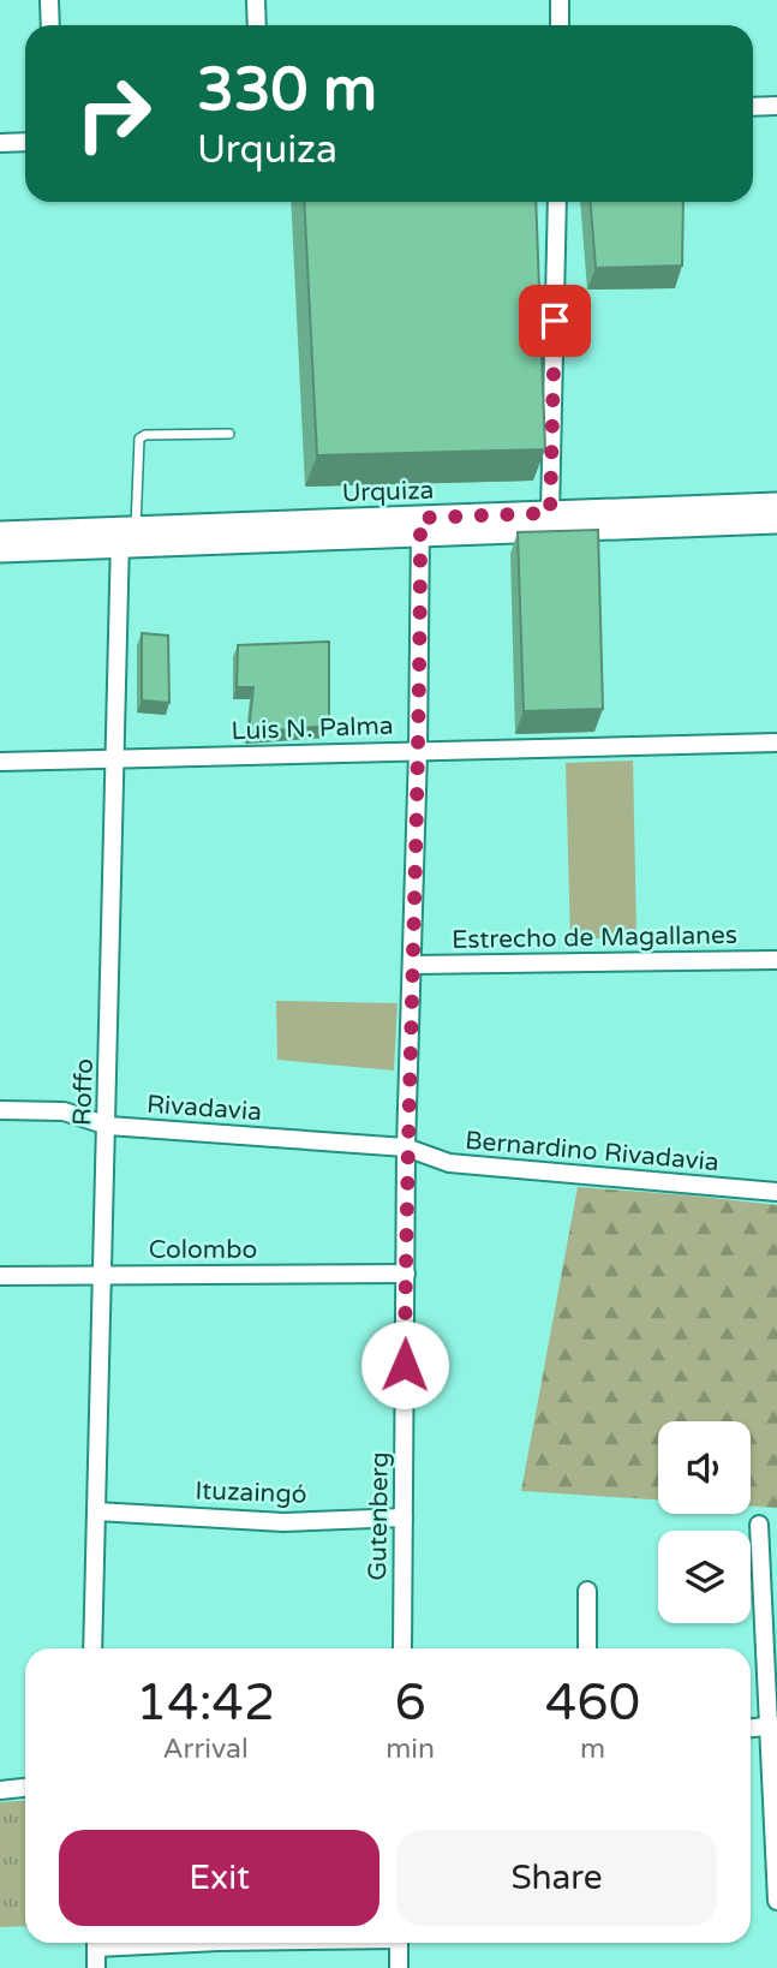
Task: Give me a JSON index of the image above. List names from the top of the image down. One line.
{"streets":{"main road":["Urquiza"],"street":["Luis N. Palma","Estrecho de Magallanes","Roffo","Rivadavia","Bernardino Rivadavia","Colombo","Ituzaingó","Gutenberg"]},"crossings":[["Urquiza","Roffo"],["Urquiza","Gutenberg"],["Luis N. Palma","Roffo"],["Luis N. Palma","Gutenberg"],["Estrecho de Magallanes","Gutenberg"],["Roffo","Rivadavia"],["Roffo","Colombo"],["Roffo","Ituzaingó"],["Rivadavia","Bernardino Rivadavia"],["Rivadavia","Gutenberg"],["Bernardino Rivadavia","Gutenberg"],["Colombo","Gutenberg"],["Ituzaingó","Gutenberg"]],"page":{"turn":["330 m","Urquiza"],"eta":["14:42","Arrival","6","min","460","m"],"buttons":["Exit","Share"]}}
